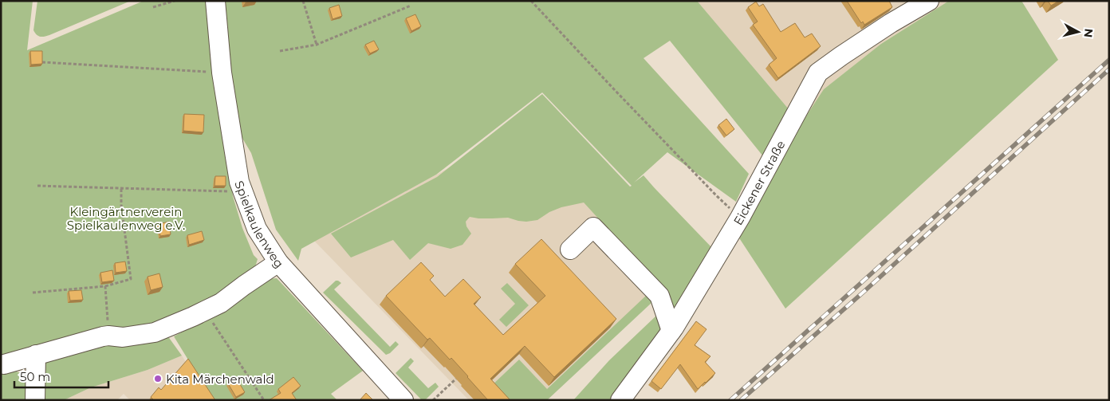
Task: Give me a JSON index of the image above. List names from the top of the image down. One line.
{"streets":{"street":["Eickener Straße","Spielkaulenweg"]},"parks":["Kleingärtnerverein Spielkaulenweg e.V."],"places":["Kita Märchenwald"],"scale_bar":"50 m","north":"right"}
